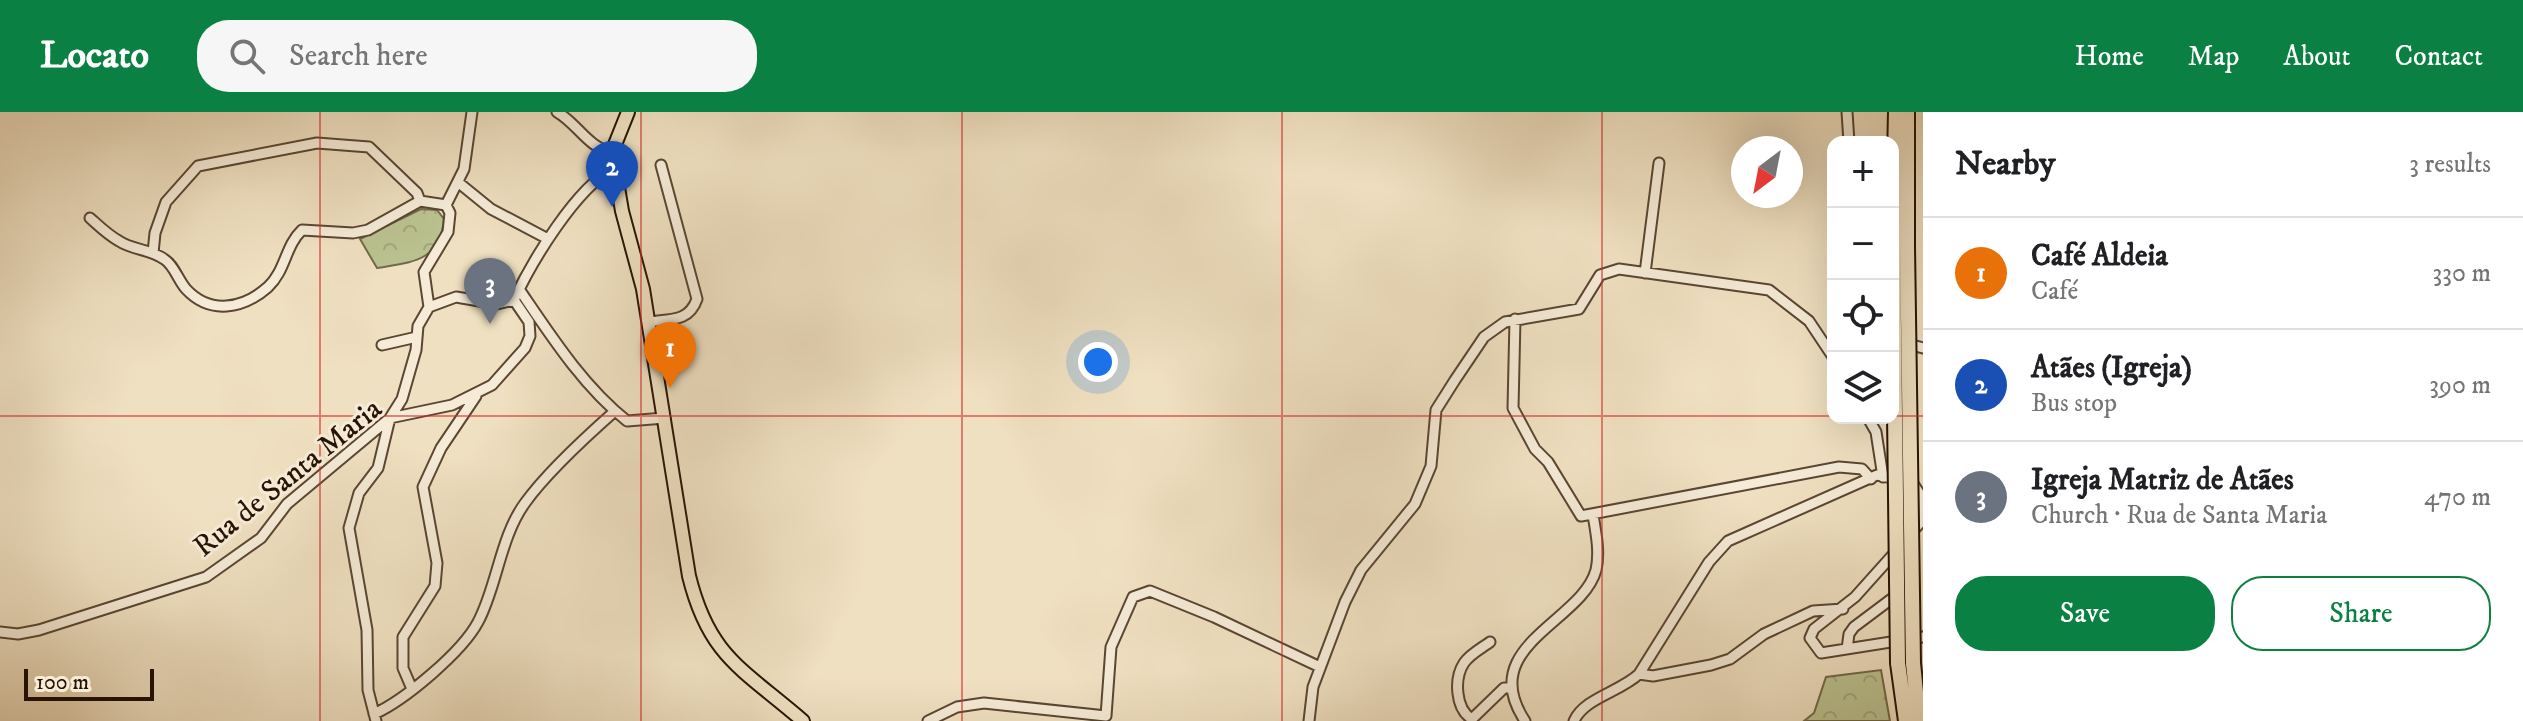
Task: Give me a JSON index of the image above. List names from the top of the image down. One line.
{"streets":{"street":["Rua de Santa Maria"]},"scale_bar":"100 m","north":"bottom left","page":{"header":"Locato","search":"Search here","nav":["Home","Map","About","Contact"],"heading":["Nearby","3 results"],"map_buttons":["+","−"],"pins":["2","3","1"],"list":[{"mark":"1","name":"Café Aldeia","note":"Café","value":"330 m"},{"mark":"2","name":"Atães (Igreja)","note":"Bus stop","value":"390 m"},{"mark":"3","name":"Igreja Matriz de Atães","note":"Church · Rua de Santa Maria","value":"470 m"}],"buttons":["Save","Share"],"scale":"100 m"}}
